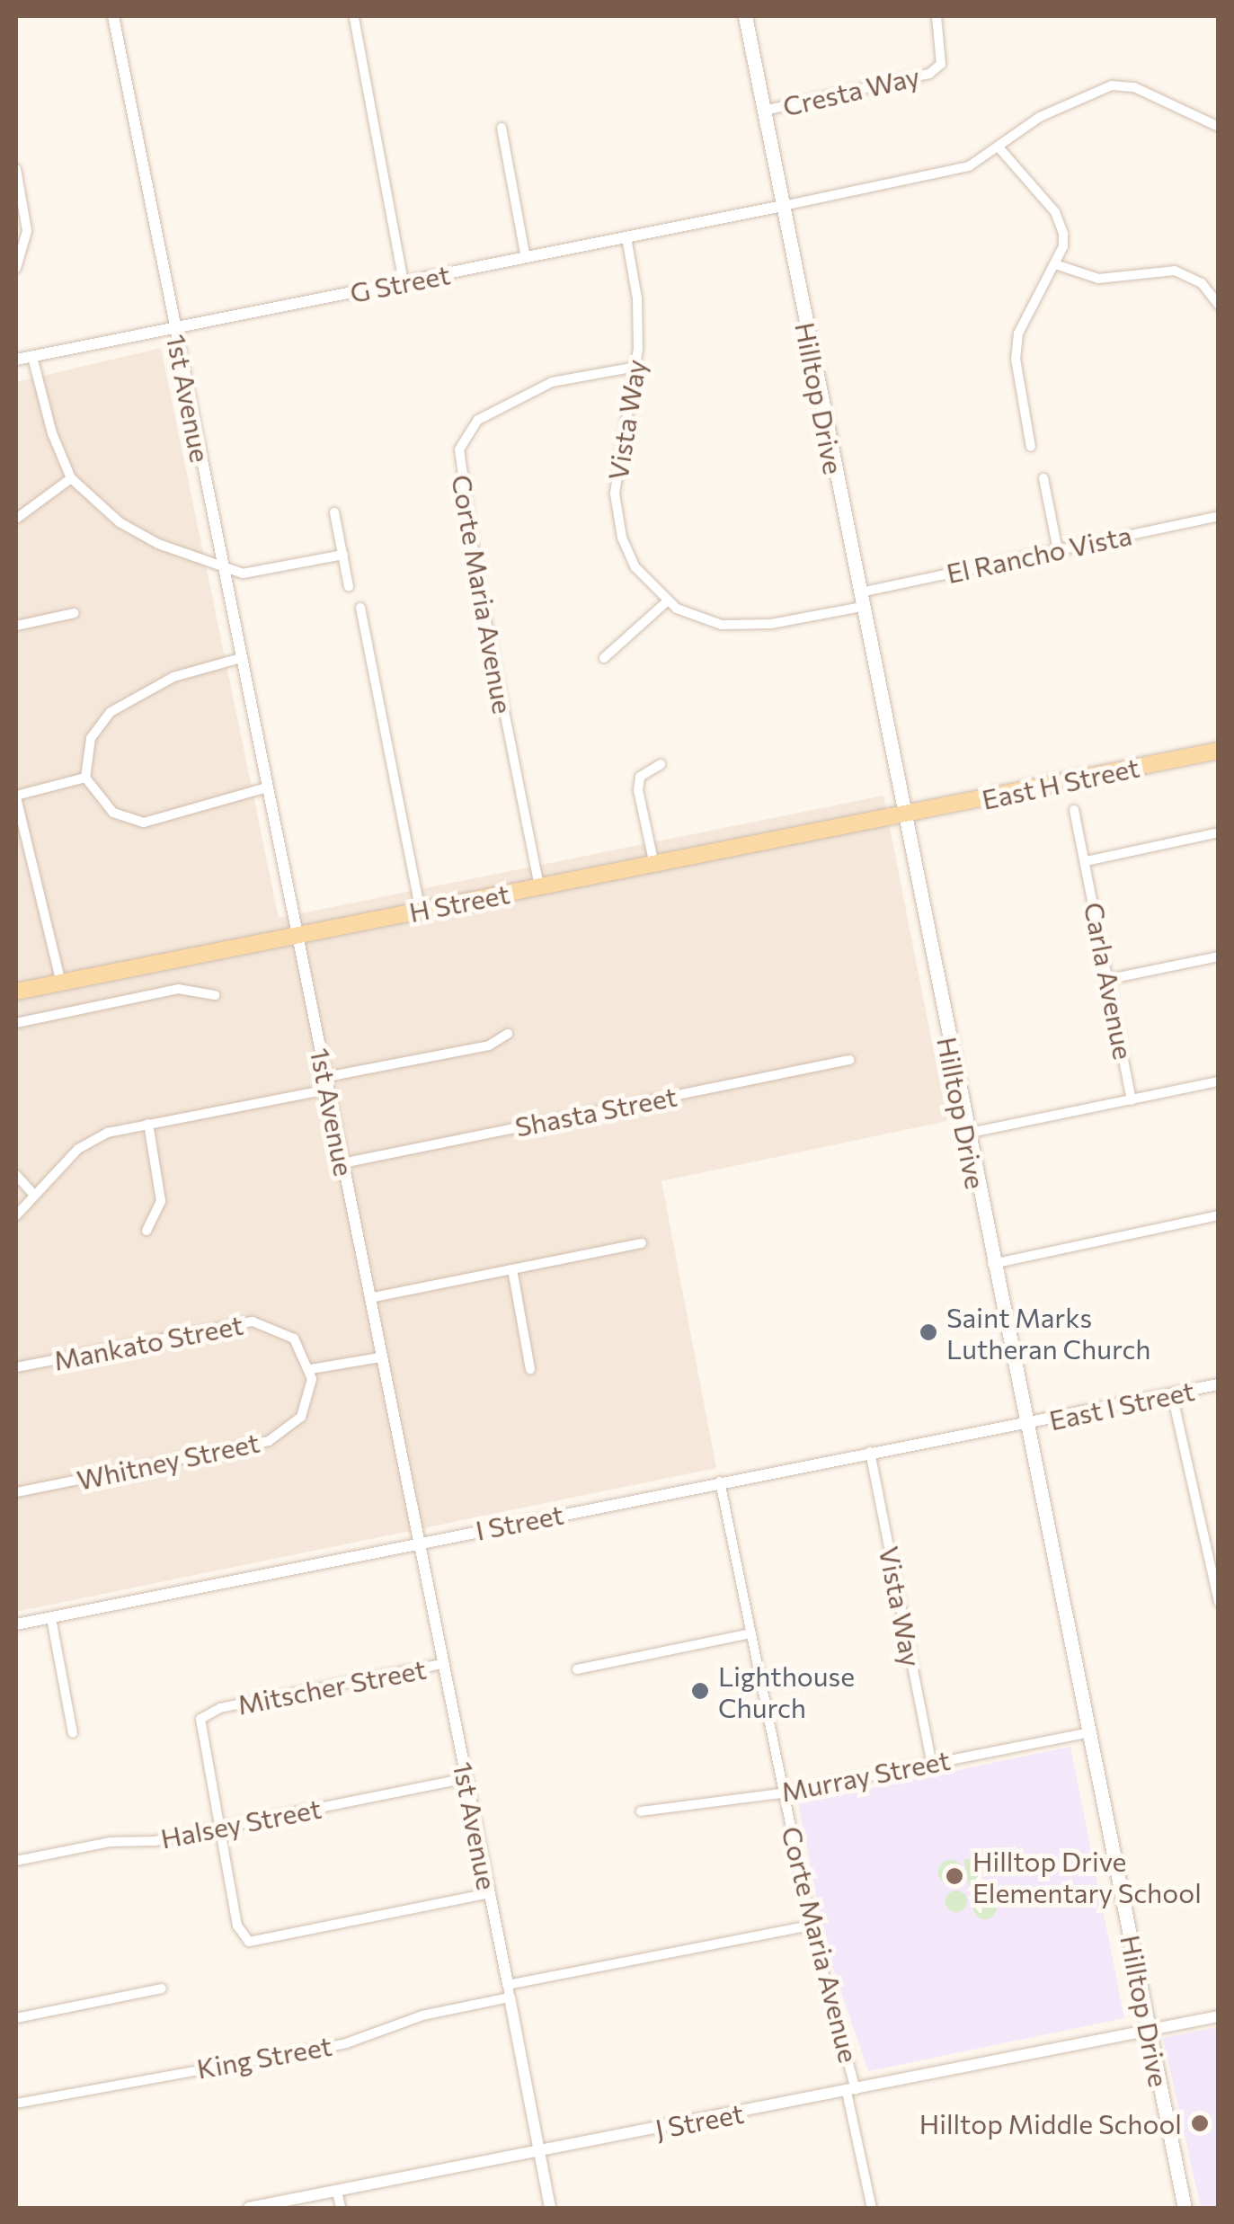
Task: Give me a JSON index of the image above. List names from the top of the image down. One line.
{"streets":{"main road":["Hilltop Drive","East H Street","H Street"],"street":["Cresta Way","G Street","1st Avenue","Vista Way","El Rancho Vista","Corte Maria Avenue","Carla Avenue","Shasta Street","Mankato Street","East I Street","Whitney Street","I Street","Mitscher Street","Murray Street","Halsey Street","King Street","J Street"]},"crossings":[["Cresta Way","Hilltop Drive"],["G Street","1st Avenue"],["G Street","Hilltop Drive"],["G Street","Vista Way"],["1st Avenue","H Street"],["1st Avenue","Shasta Street"],["1st Avenue","I Street"],["1st Avenue","Mitscher Street"],["1st Avenue","Halsey Street"],["1st Avenue","King Street"],["1st Avenue","J Street"],["Hilltop Drive","Vista Way"],["Hilltop Drive","El Rancho Vista"],["Hilltop Drive","East H Street"],["Hilltop Drive","H Street"],["Hilltop Drive","East I Street"],["Hilltop Drive","I Street"],["Hilltop Drive","Murray Street"],["Hilltop Drive","J Street"],["Vista Way","El Rancho Vista"],["Vista Way","Corte Maria Avenue"],["Vista Way","I Street"],["Vista Way","Murray Street"],["Corte Maria Avenue","H Street"],["Corte Maria Avenue","I Street"],["Corte Maria Avenue","Murray Street"],["Corte Maria Avenue","King Street"],["Corte Maria Avenue","J Street"],["East H Street","H Street"],["Mankato Street","Whitney Street"],["East I Street","I Street"],["Mitscher Street","Halsey Street"]],"places":["Saint Marks Lutheran Church","Lighthouse Church","Hilltop Drive Elementary School","Hilltop Middle School"]}
